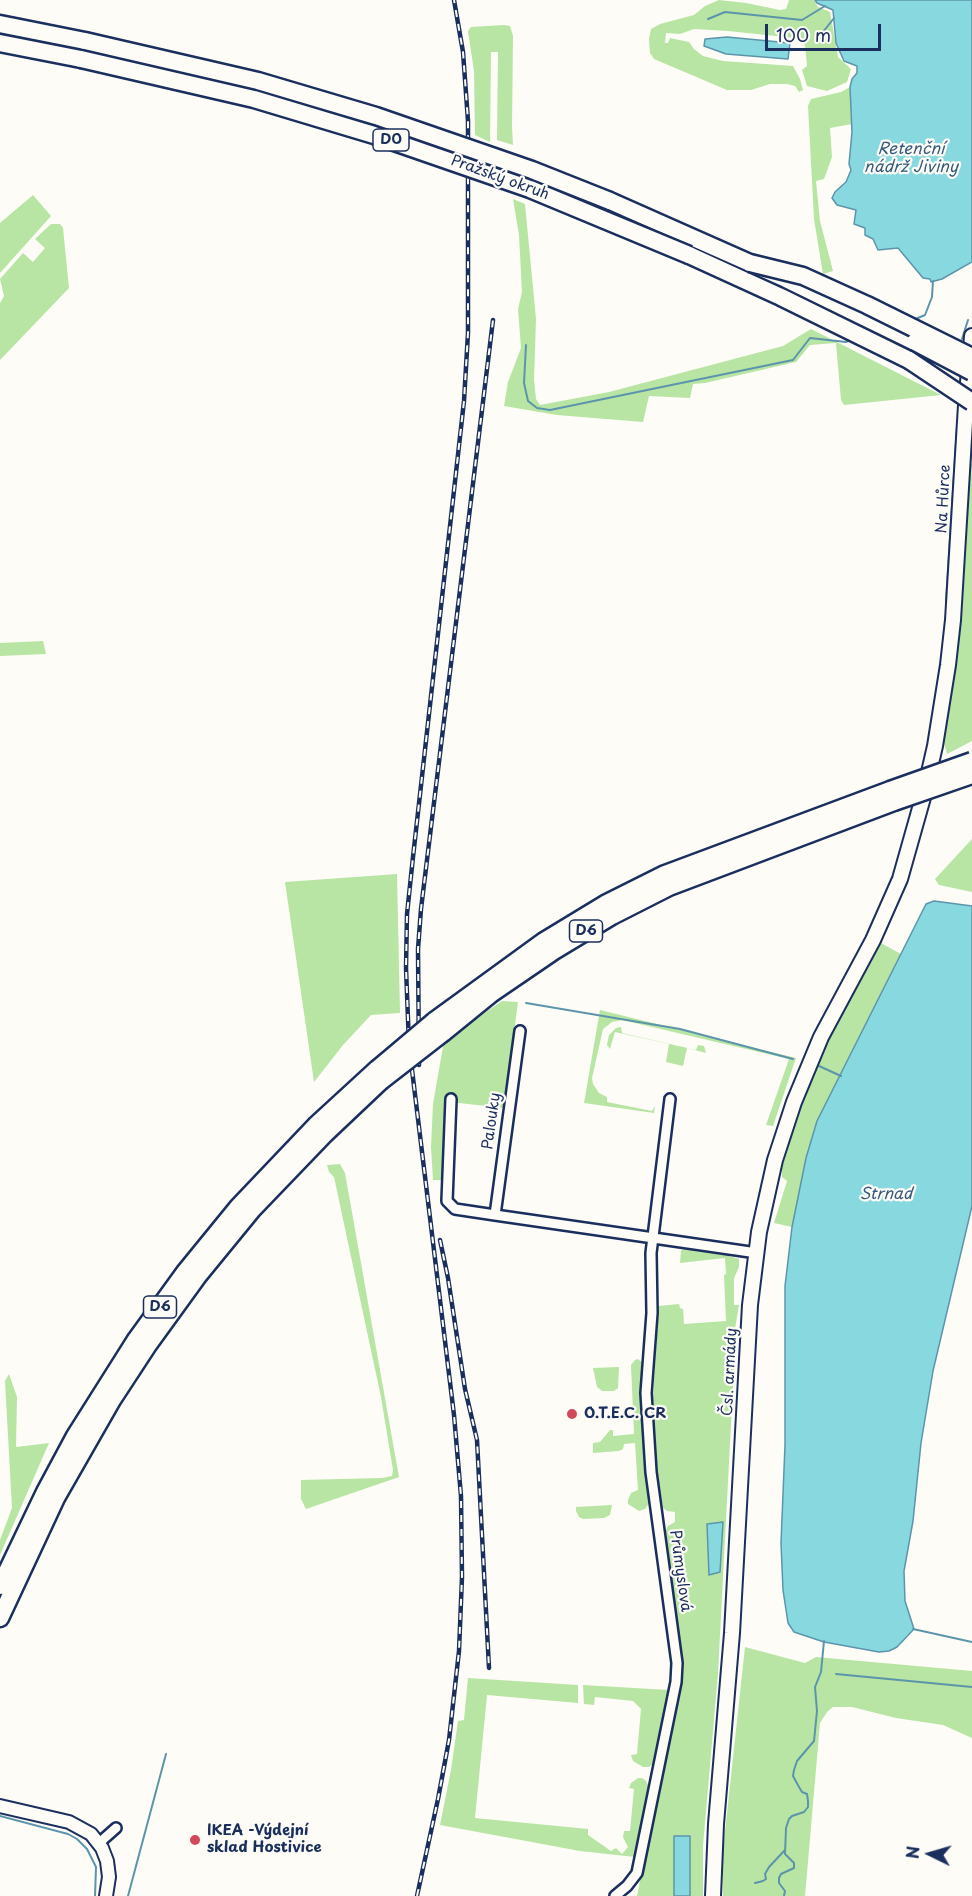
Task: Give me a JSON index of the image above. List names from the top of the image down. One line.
{"streets":{"highway":["D0","Pražský okruh","D6"],"main road":["Na Hůrce","Čsl. armády"],"street":["Palouky","Průmyslová"]},"crossings":[["Na Hůrce","Čsl. armády"]],"water":["Retenční nádrž Jiviny","Strnad"],"places":["O.T.E.C. CR","IKEA -Výdejní sklad Hostivice"],"scale_bar":"100 m","north":"left"}
